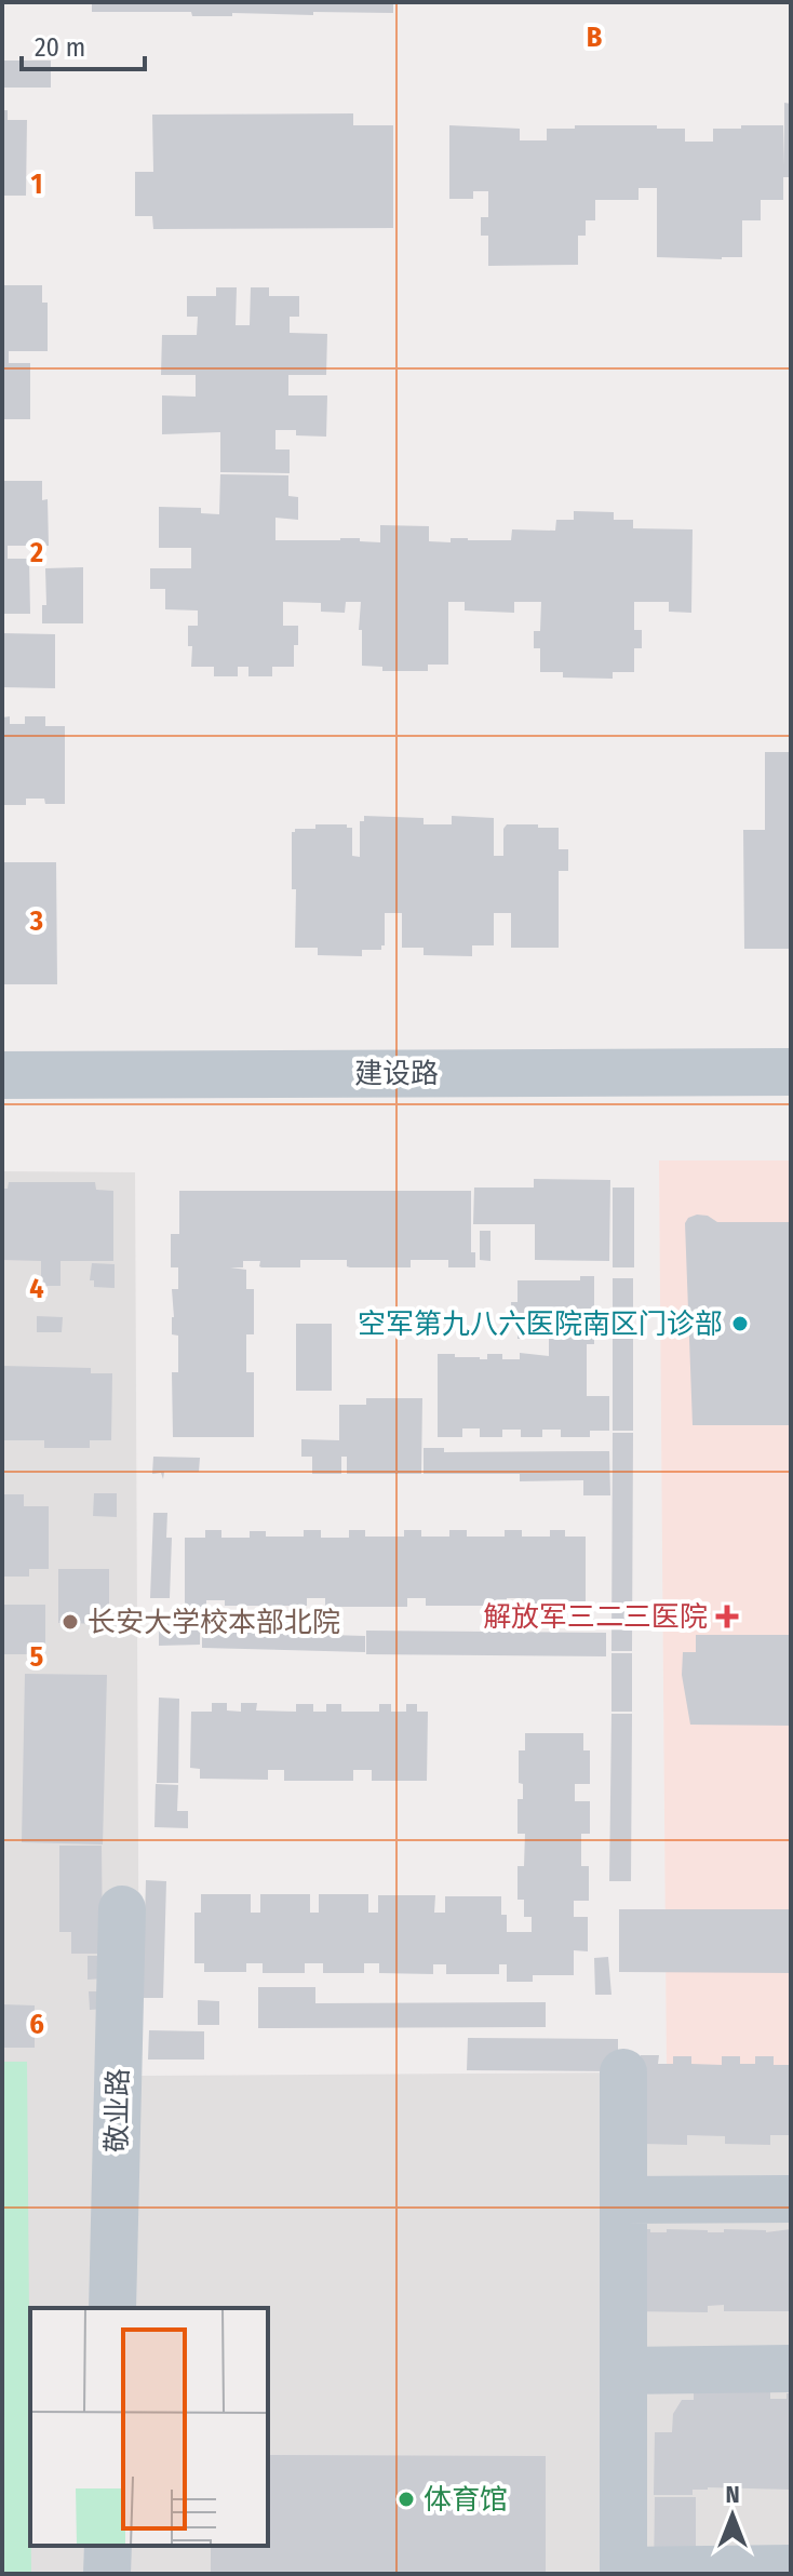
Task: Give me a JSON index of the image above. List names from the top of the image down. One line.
{"streets":{"street":["建设路","敬业路"]},"places":{"other":["空军第九八六医院南区门诊部","长安大学校本部北院","体育馆"],"health":["解放军三二三医院"]},"scale_bar":"20 m","north":"top","grid":{"columns":["B"],"rows":["1","2","3","4","5","6"]}}
